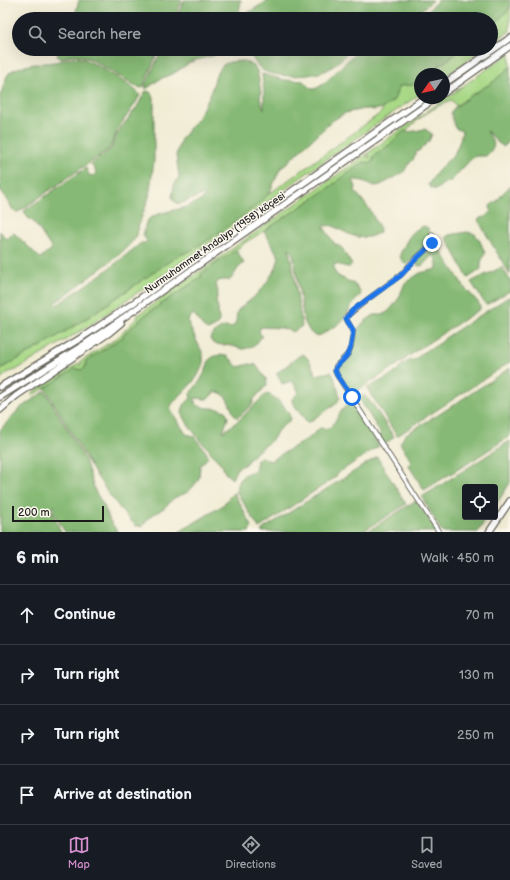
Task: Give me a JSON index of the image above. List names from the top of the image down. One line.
{"streets":{"main road":["Nurmuhammet Andalyp (1958) köçesi"]},"scale_bar":"200 m","north":"bottom left","page":{"search":"Search here","scale":"200 m","heading":["6 min","Walk · 450 m"],"list":[["Continue","70 m"],["Turn right","130 m"],["Turn right","250 m"],"Arrive at destination"],"nav":["Map","Directions","Saved"]}}
